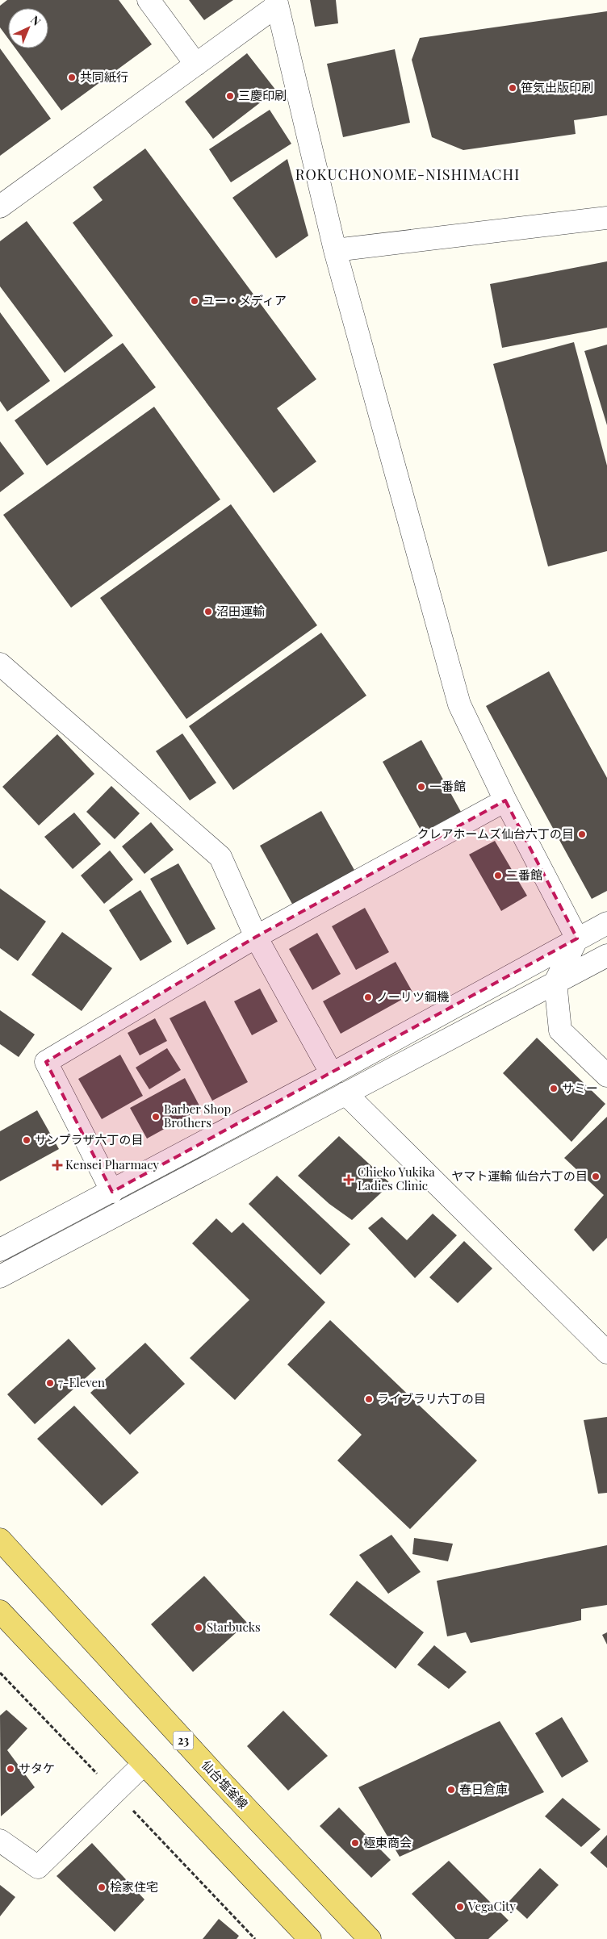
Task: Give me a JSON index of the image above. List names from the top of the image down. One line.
{"streets":{"main road":["23","仙台塩釜線"]},"districts":["ROKUCHONOME-NISHIMACHI"],"places":{"other":["共同紙行","笹気出版印刷","三慶印刷","ユー・メディア","沼田運輸","一番館","クレアホームズ仙台六丁の目","二番館","ノーリツ鋼機","サミー","Barber Shop Brothers","サンプラザ六丁の目","ヤマト運輸 仙台六丁の目","7-Eleven","ライブラリ六丁の目","Starbucks","サタケ","春日倉庫","極東商会","桧家住宅","VegaCity"],"health":["Kensei Pharmacy","Chieko Yukika Ladies Clinic"]},"north":"top right"}
